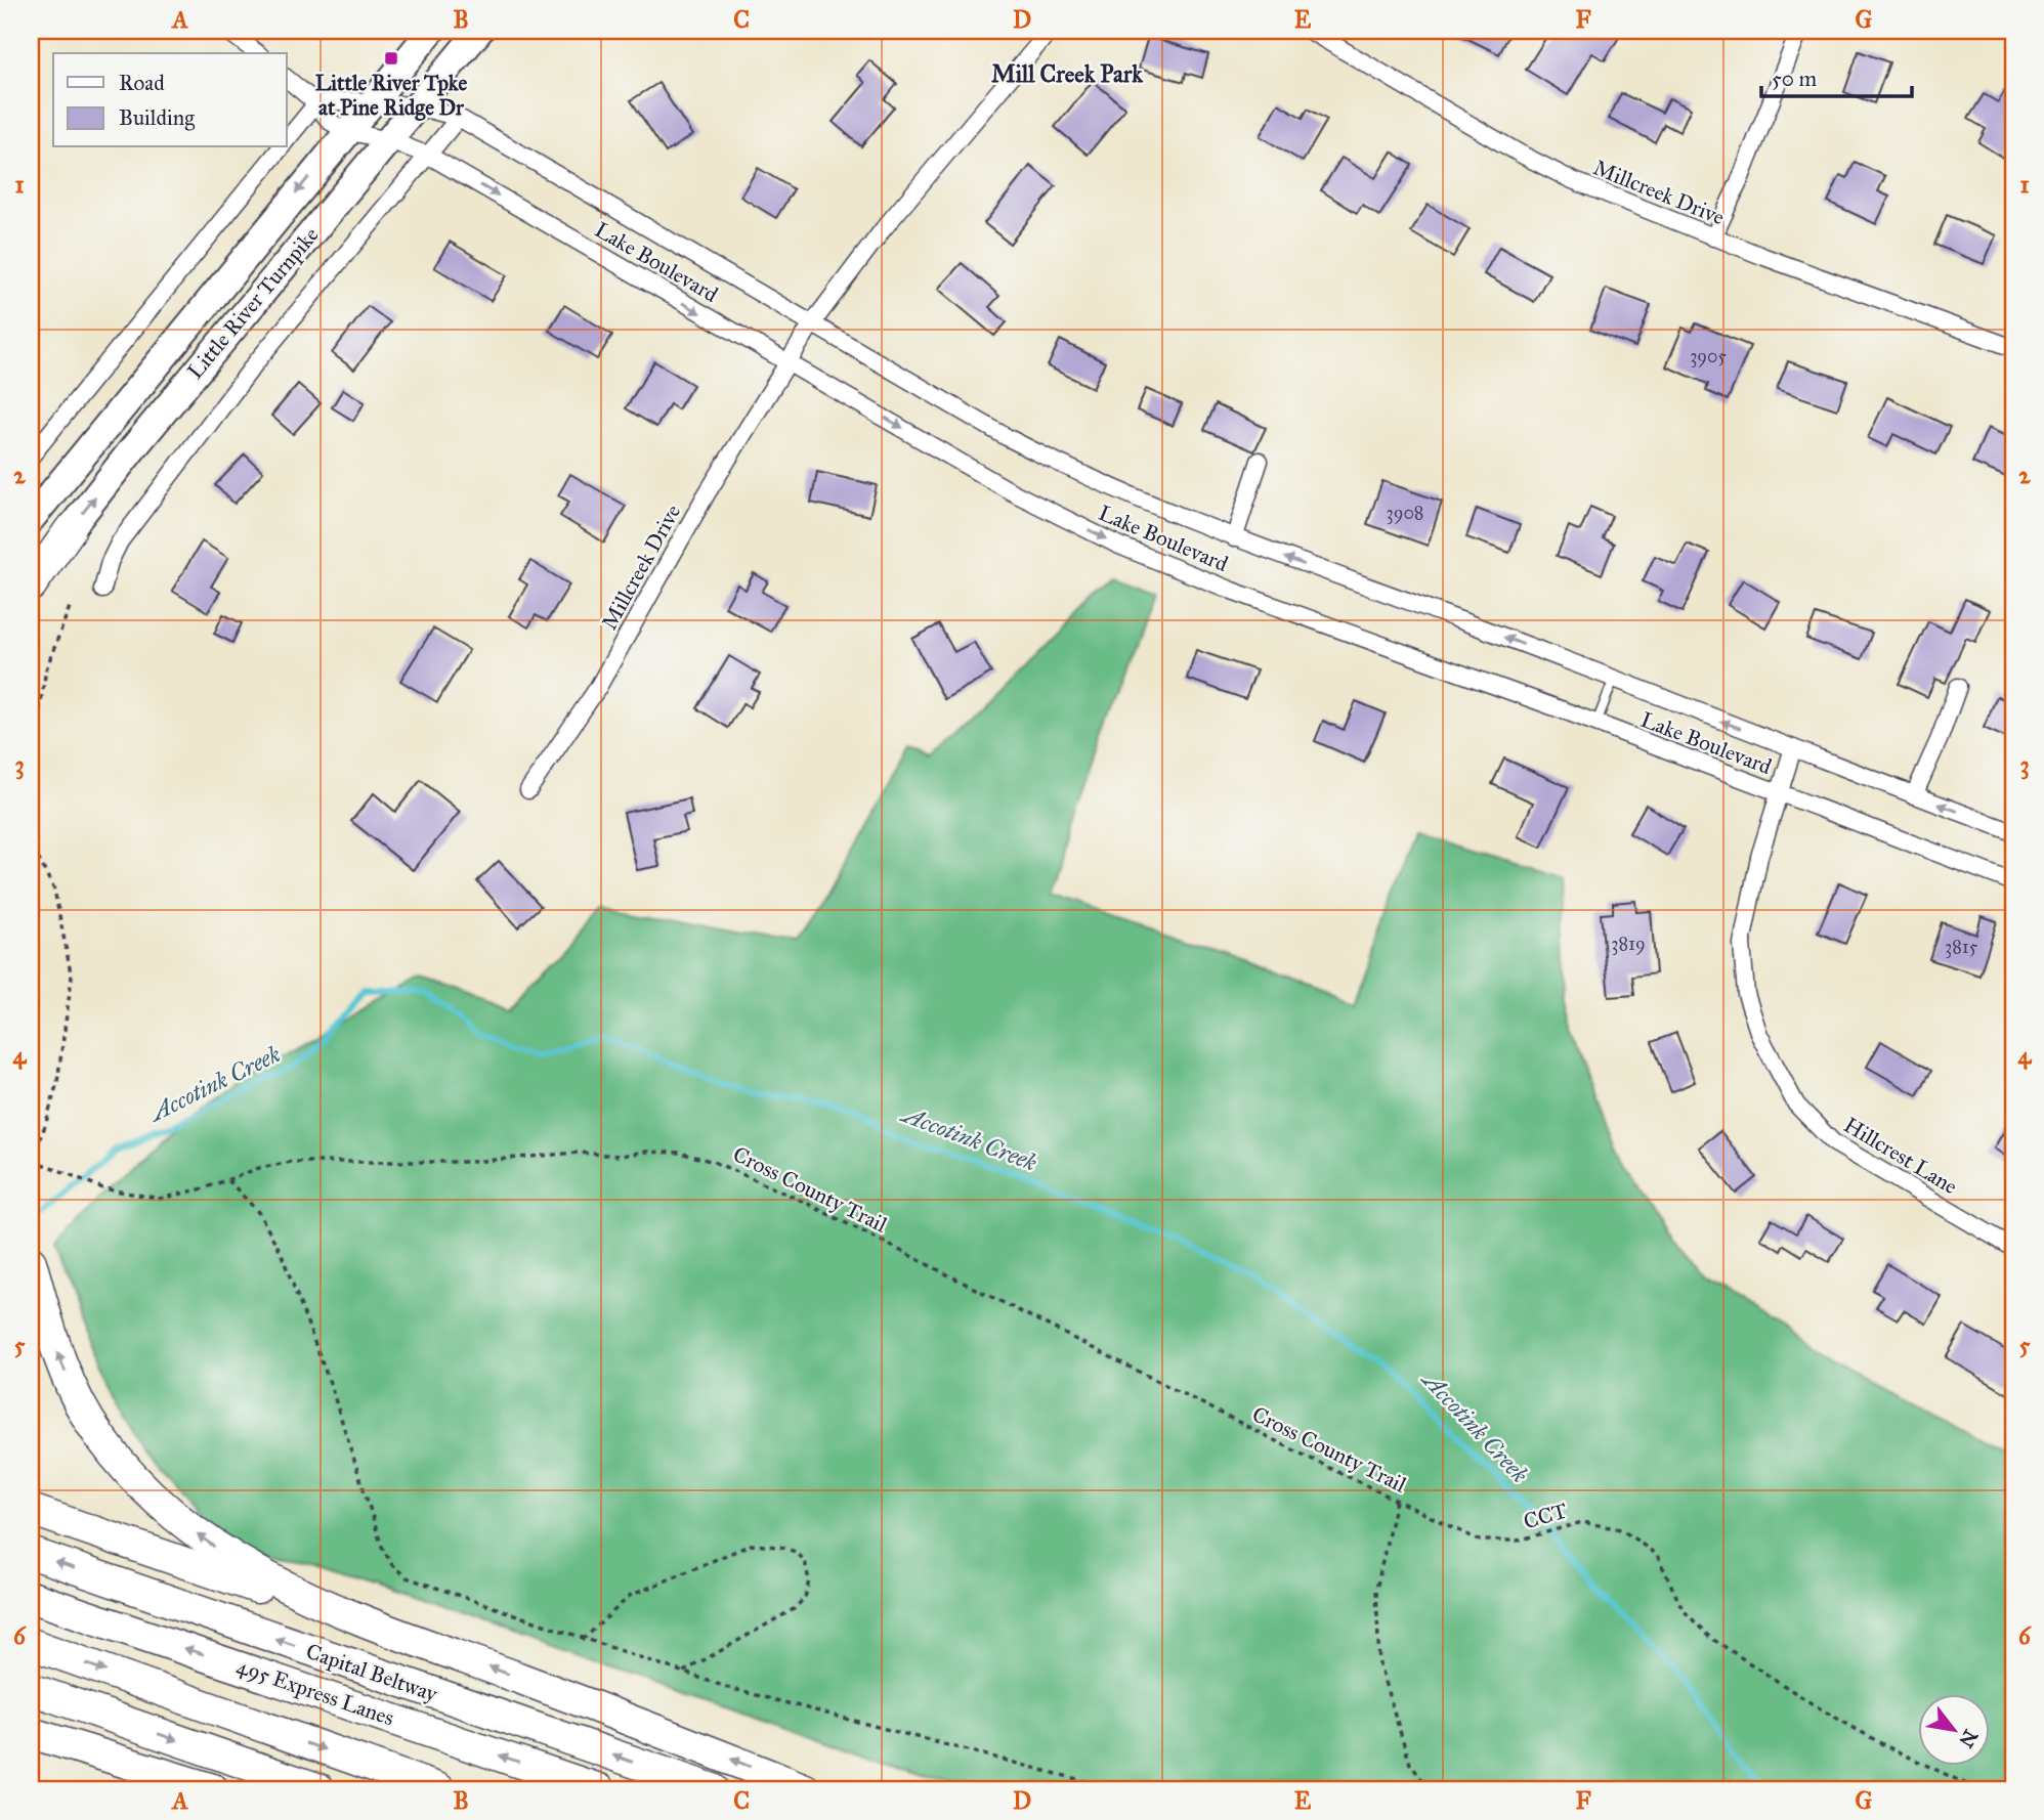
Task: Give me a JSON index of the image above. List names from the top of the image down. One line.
{"streets":{"highway":["Capital Beltway","495 Express Lanes"],"main road":["Little River Turnpike"],"street":["Millcreek Drive","Lake Boulevard","Hillcrest Lane"],"path":["Cross County Trail","CCT"]},"crossings":[["Millcreek Drive","Lake Boulevard"],["Lake Boulevard","Little River Turnpike"],["Lake Boulevard","Hillcrest Lane"],["Cross County Trail","CCT"]],"districts":["Mill Creek Park"],"water":["Accotink Creek"],"places":{"transit":["Little River Tpke at Pine Ridge Dr"]},"house_numbers":["3905","3908","3819","3815"],"legend":["Road","Building"],"scale_bar":"50 m","north":"bottom right","grid":{"columns":["A","B","C","D","E","F","G"],"rows":["1","2","3","4","5","6"]}}
